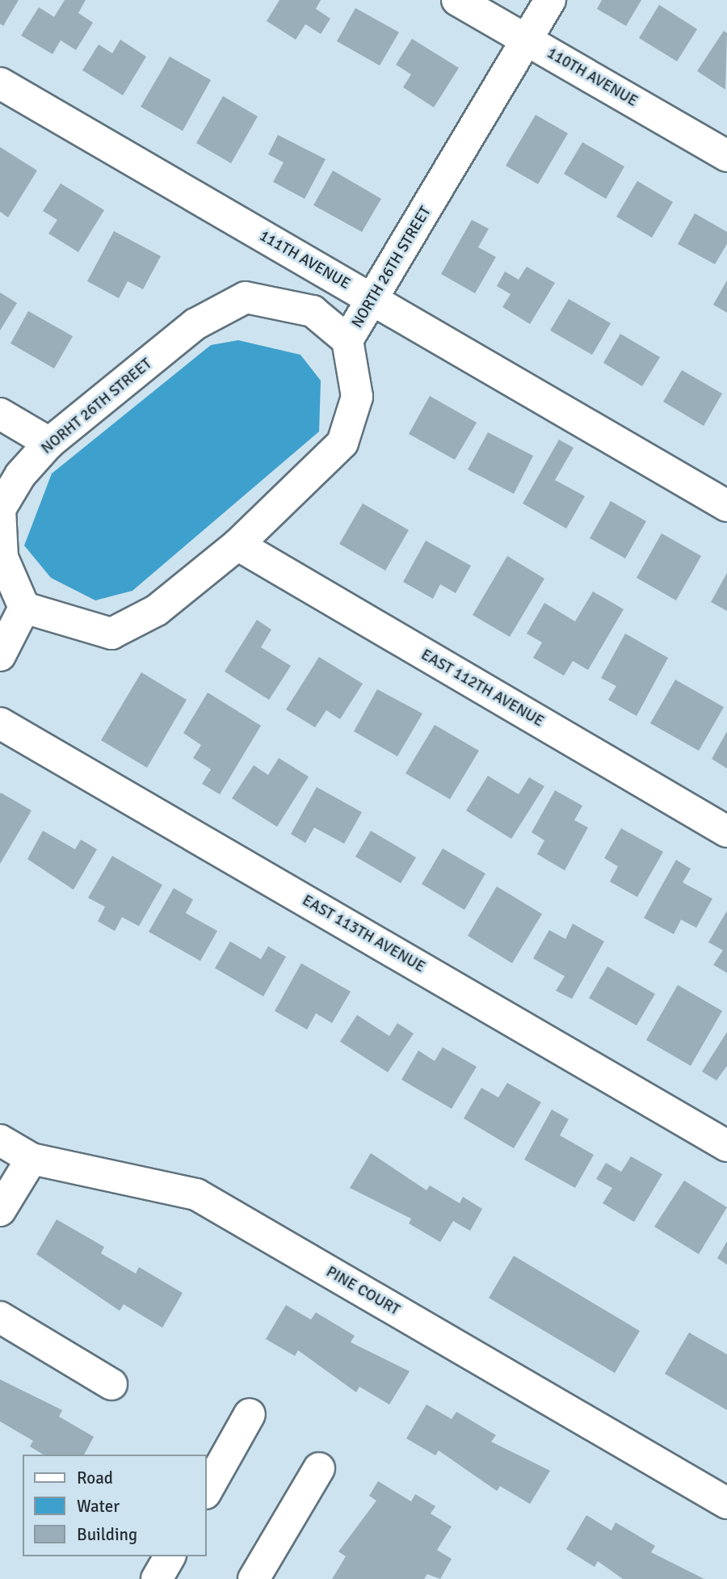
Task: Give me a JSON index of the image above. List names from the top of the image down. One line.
{"streets":{"street":["110TH AVENUE","111TH AVENUE","NORTH 26TH STREET","NORHT 26TH STREET","EAST 112TH AVENUE","EAST 113TH AVENUE","PINE COURT"]},"crossings":[["110TH AVENUE","NORTH 26TH STREET"],["111TH AVENUE","NORTH 26TH STREET"],["NORTH 26TH STREET","NORHT 26TH STREET"],["NORTH 26TH STREET","EAST 112TH AVENUE"]],"legend":["Road","Water","Building"]}
